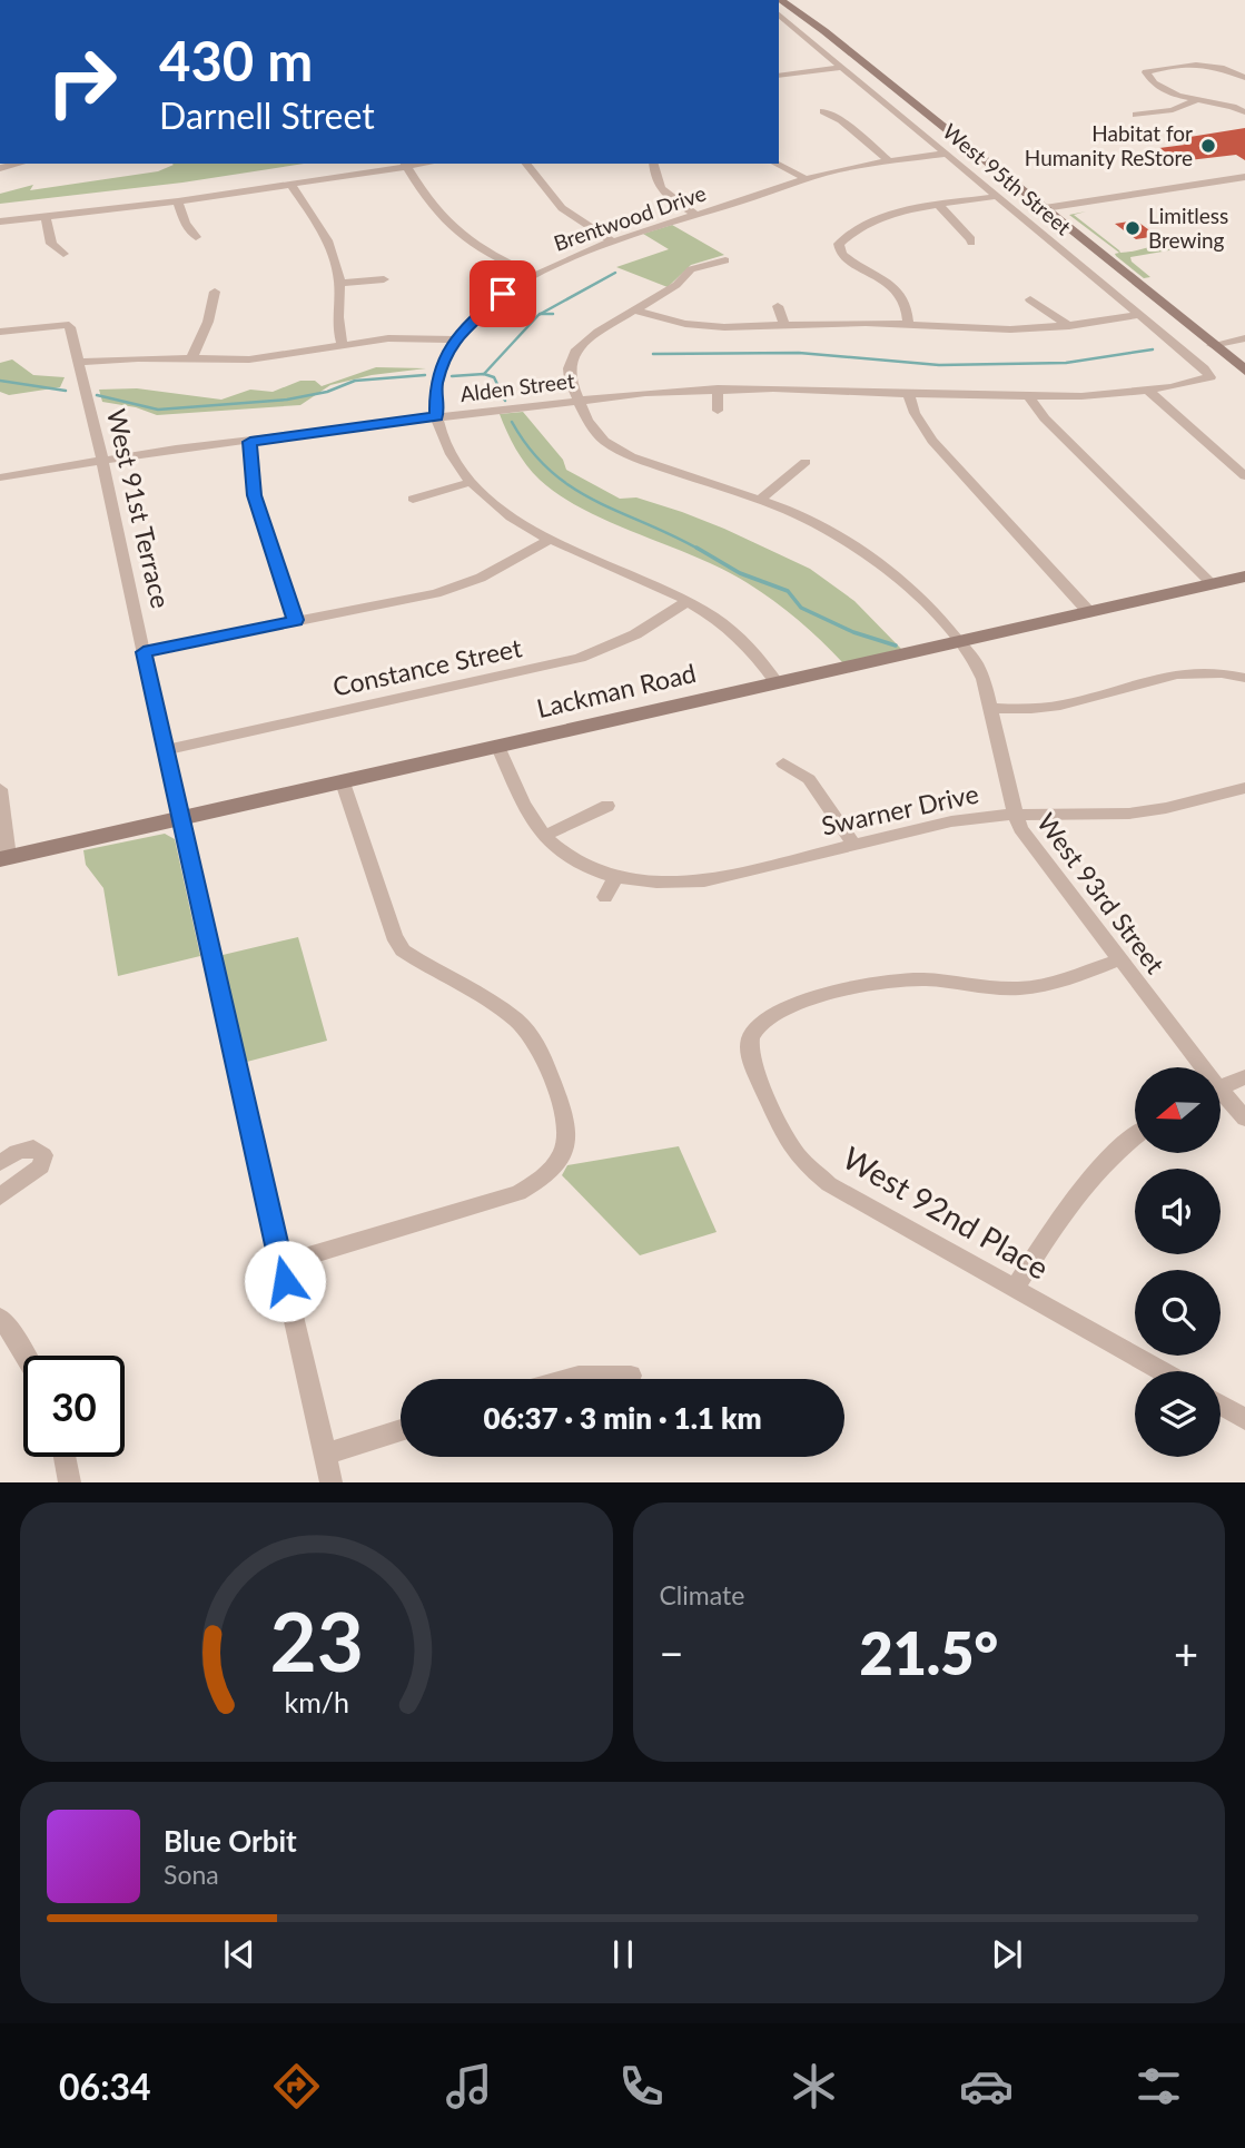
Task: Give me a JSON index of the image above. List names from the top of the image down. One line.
{"streets":{"main road":["West 95th Street","Lackman Road"],"street":["Brentwood Drive","Alden Street","West 91st Terrace","Constance Street","Swarner Drive","West 93rd Street","West 92nd Place"]},"crossings":[["West 95th Street","Brentwood Drive"],["West 95th Street","Alden Street"],["Brentwood Drive","Alden Street"],["Brentwood Drive","Constance Street"],["Brentwood Drive","Lackman Road"],["Alden Street","West 91st Terrace"],["Alden Street","West 93rd Street"],["West 91st Terrace","Constance Street"],["West 91st Terrace","Lackman Road"],["Lackman Road","Swarner Drive"],["Lackman Road","West 93rd Street"],["Swarner Drive","West 93rd Street"],["West 93rd Street","West 92nd Place"]],"places":["Habitat for Humanity ReStore","Limitless Brewing"],"north":"left","page":{"turn":["430 m","Darnell Street"],"limit":"30","trip":"06:37 · 3 min · 1.1 km","tile":"Climate","heat":["−","21.5°","+"],"song":["Blue Orbit","Sona"],"tabs":"06:34","gauge":["23","km/h"]}}
